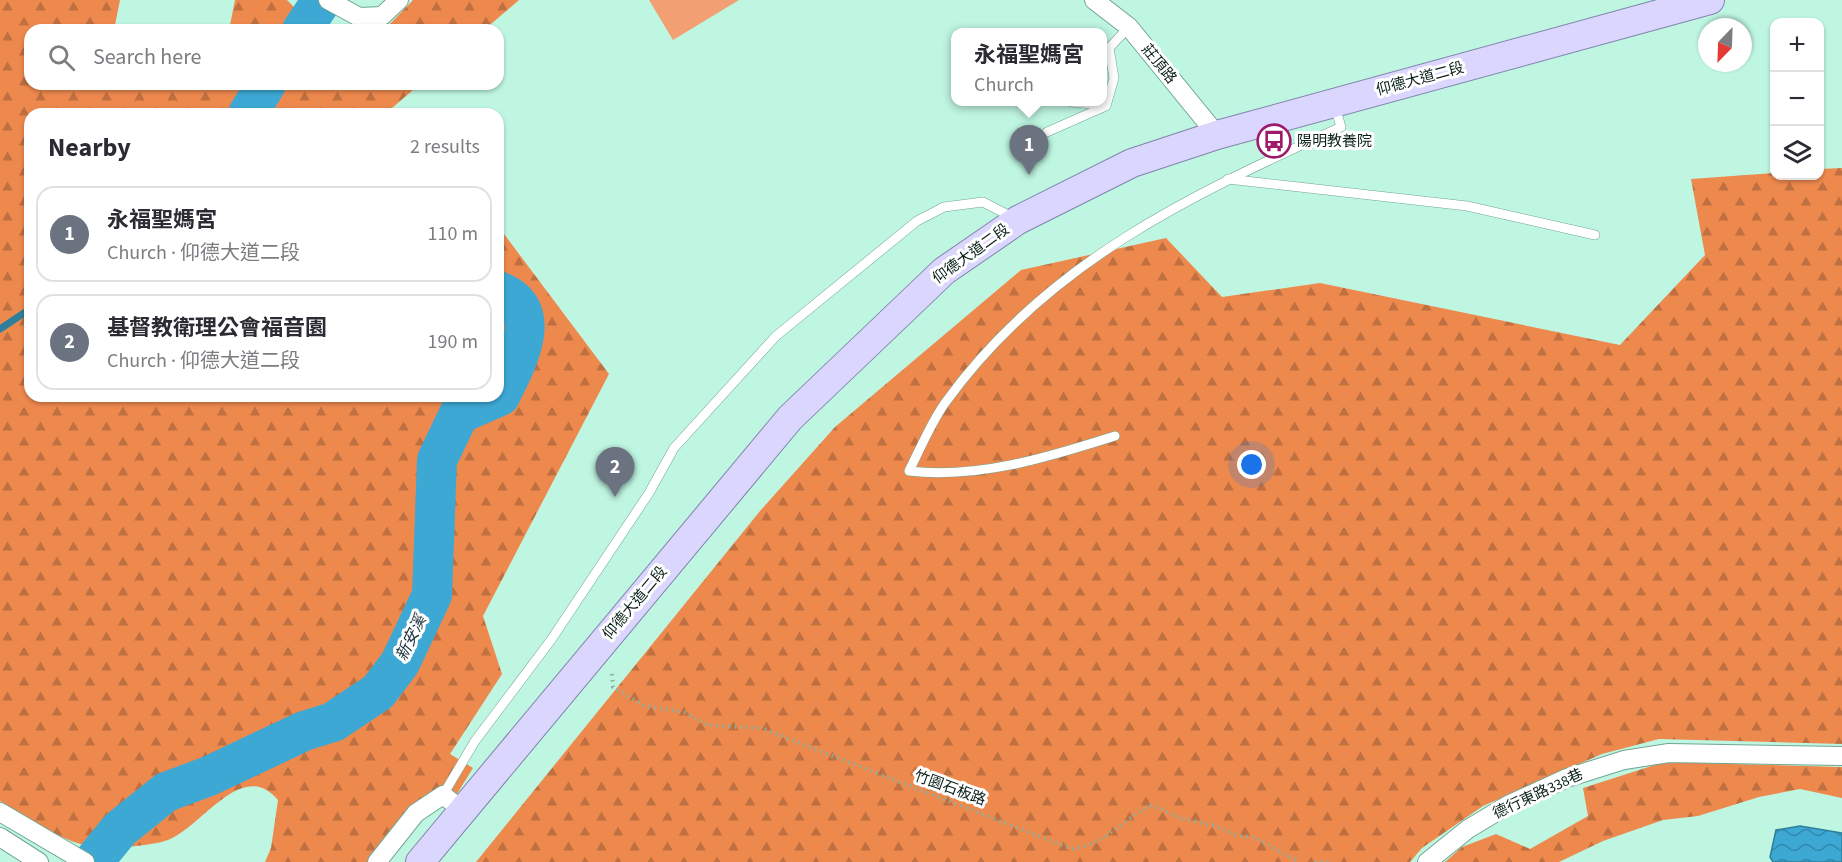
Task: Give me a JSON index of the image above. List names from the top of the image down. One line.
{"streets":{"main road":["仰德大道二段"],"street":["莊頂路","德行東路338巷"],"path":["竹園石板路"]},"crossings":[["莊頂路","仰德大道二段"]],"water":["新安溪"],"places":{"bus stop":["陽明教養院"]},"north":"bottom left","page":{"map_buttons":["+","−"],"search":"Search here","popup":["永福聖媽宮","Church"],"heading":["Nearby","2 results"],"pins":["1","2"],"list":[{"mark":"1","name":"永福聖媽宮","note":"Church · 仰德大道二段","value":"110 m"},{"mark":"2","name":"基督教衛理公會福音園","note":"Church · 仰德大道二段","value":"190 m"}]}}
